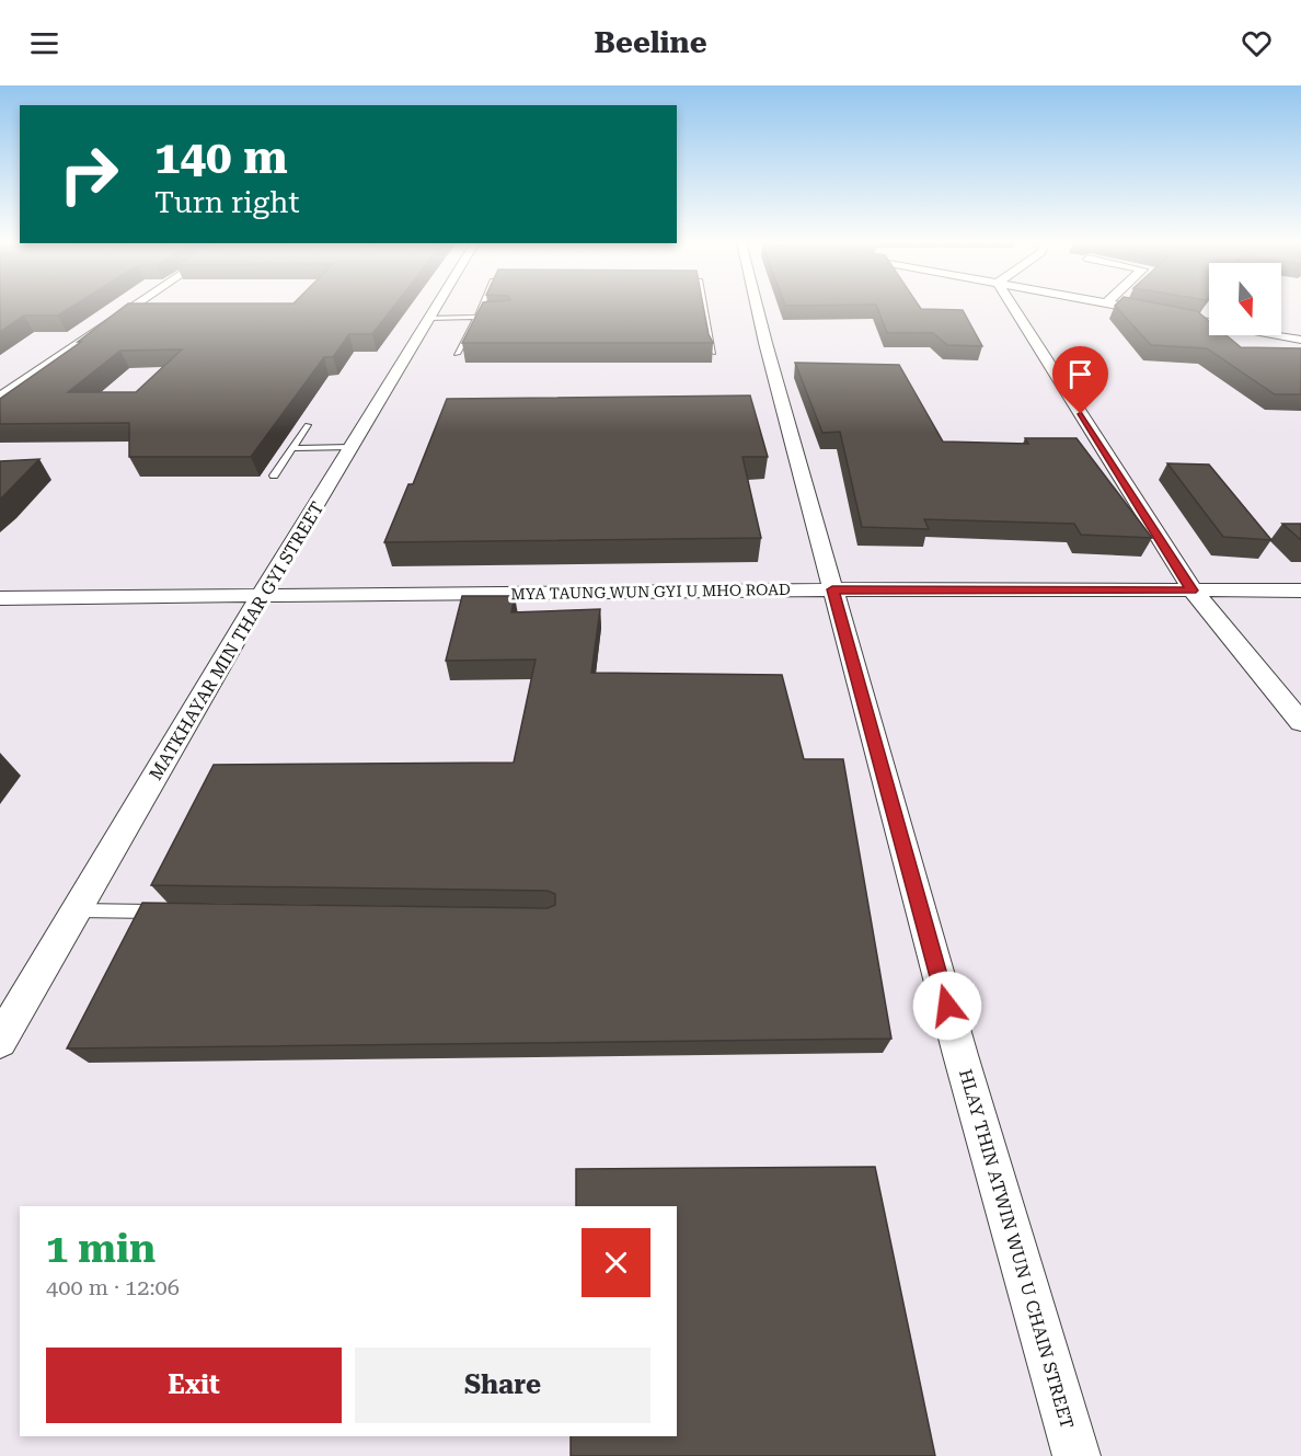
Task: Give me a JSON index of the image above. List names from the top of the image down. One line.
{"streets":{"street":["MYA TAUNG WUN GYI U MHO ROAD","MATKHAYAR MIN THAR GYI STREET","HLAY THIN ATWIN WUN U CHAIN STREET"]},"crossings":[["MYA TAUNG WUN GYI U MHO ROAD","MATKHAYAR MIN THAR GYI STREET"],["MYA TAUNG WUN GYI U MHO ROAD","HLAY THIN ATWIN WUN U CHAIN STREET"]],"north":"bottom","page":{"header":"Beeline","turn":["140 m","Turn right"],"heading":["1 min","400 m · 12:06"],"buttons":["Exit","Share"]}}
